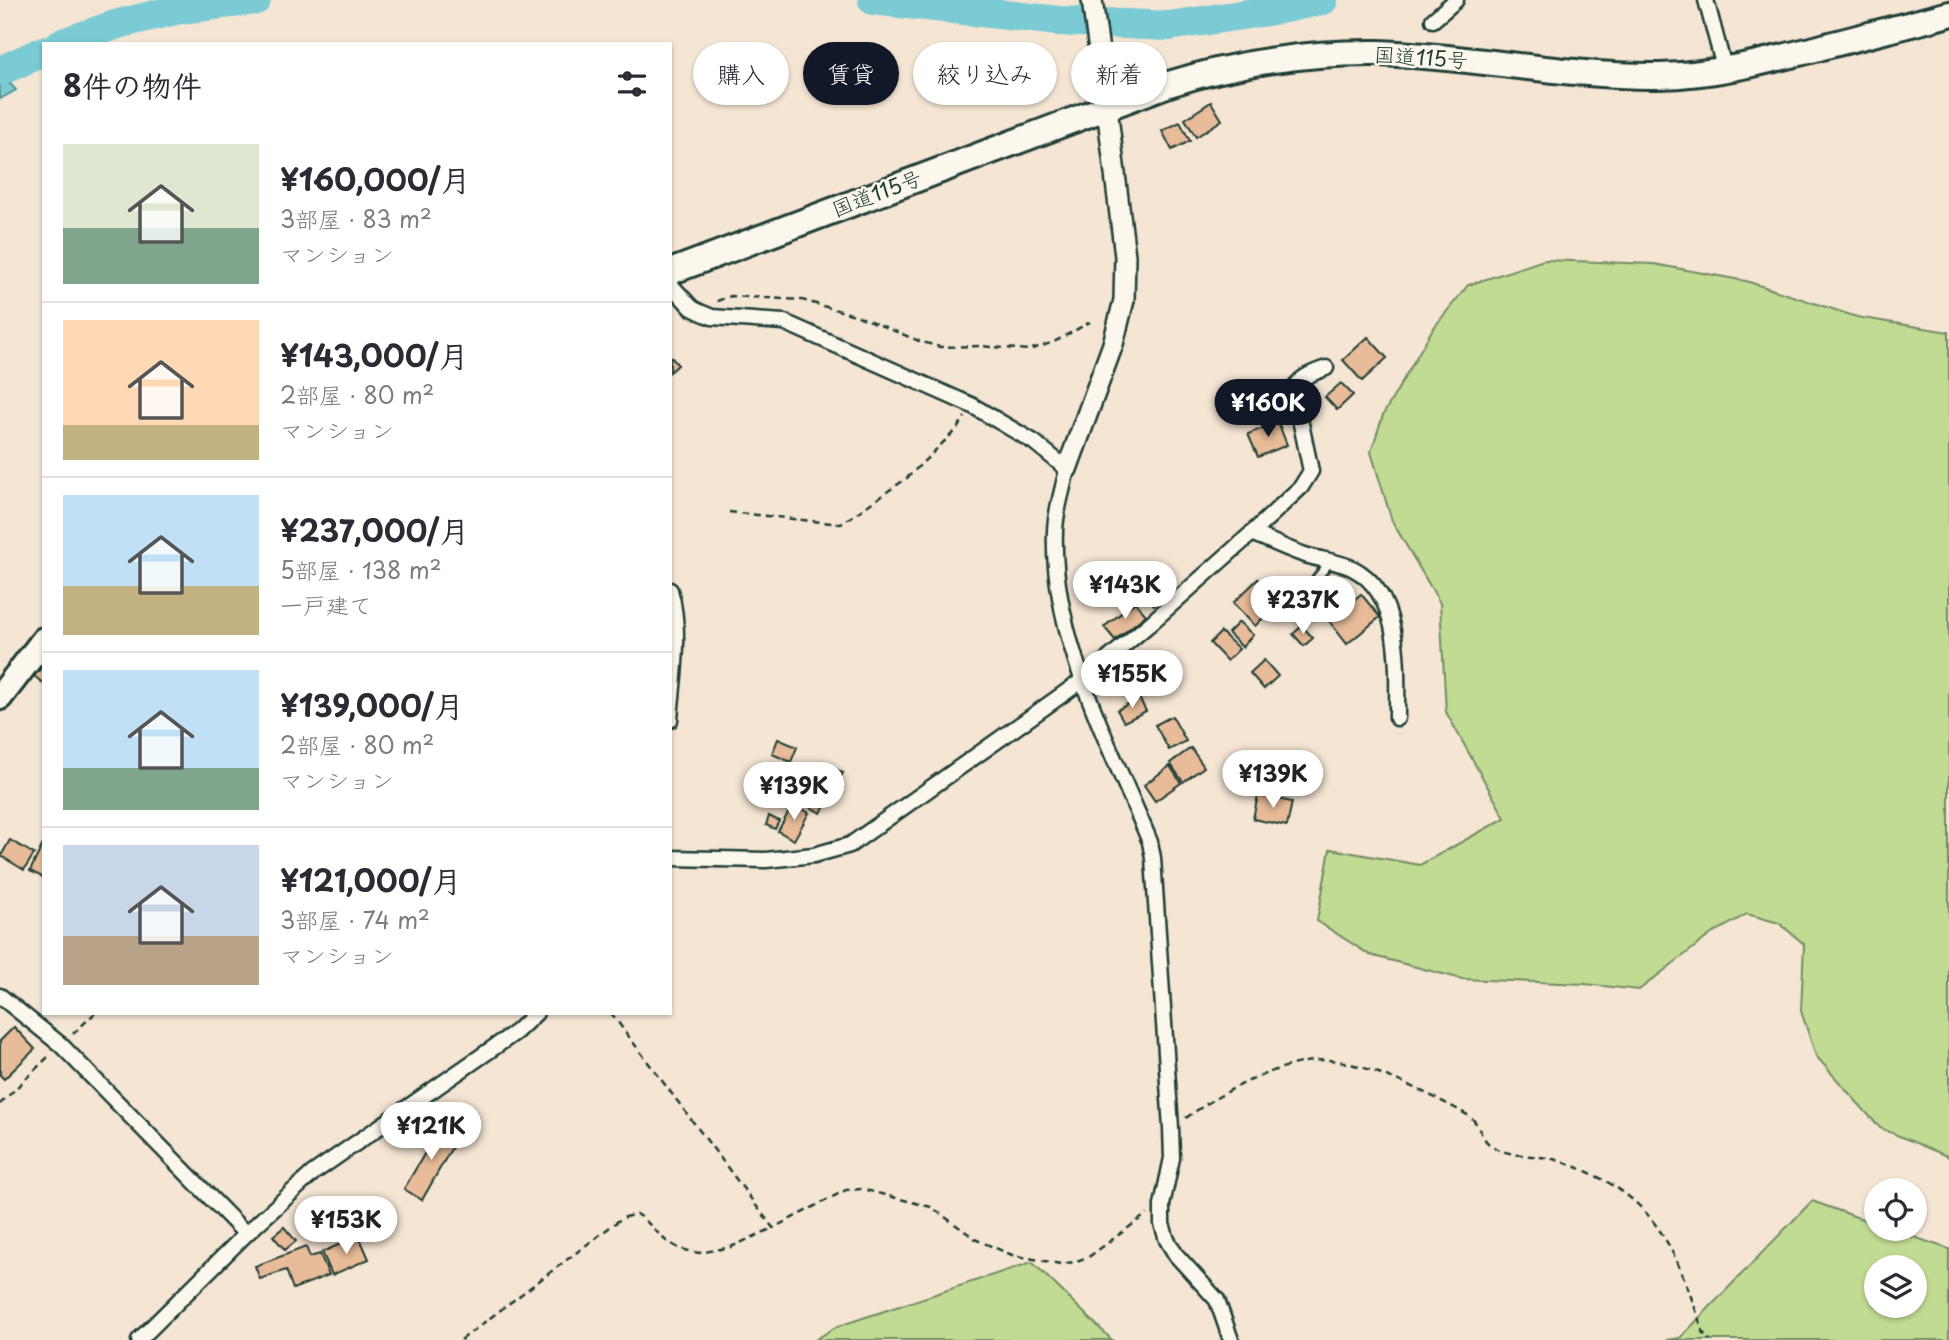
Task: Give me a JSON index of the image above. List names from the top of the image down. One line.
{"streets":{"highway":["国道115号"]},"page":{"chip":["購入","賃貸","絞り込み","新着"],"heading":"8件の物件","list":[{"name":"¥160,000/月","note":"3部屋 · 83 m² · マンション"},{"name":"¥143,000/月","note":"2部屋 · 80 m² · マンション"},{"name":"¥237,000/月","note":"5部屋 · 138 m² · 一戸建て"},{"name":"¥139,000/月","note":"2部屋 · 80 m² · マンション"},{"name":"¥121,000/月","note":"3部屋 · 74 m² · マンション"}],"price":["¥160K","¥143K","¥237K","¥155K","¥139K","¥139K","¥121K","¥153K"]}}
